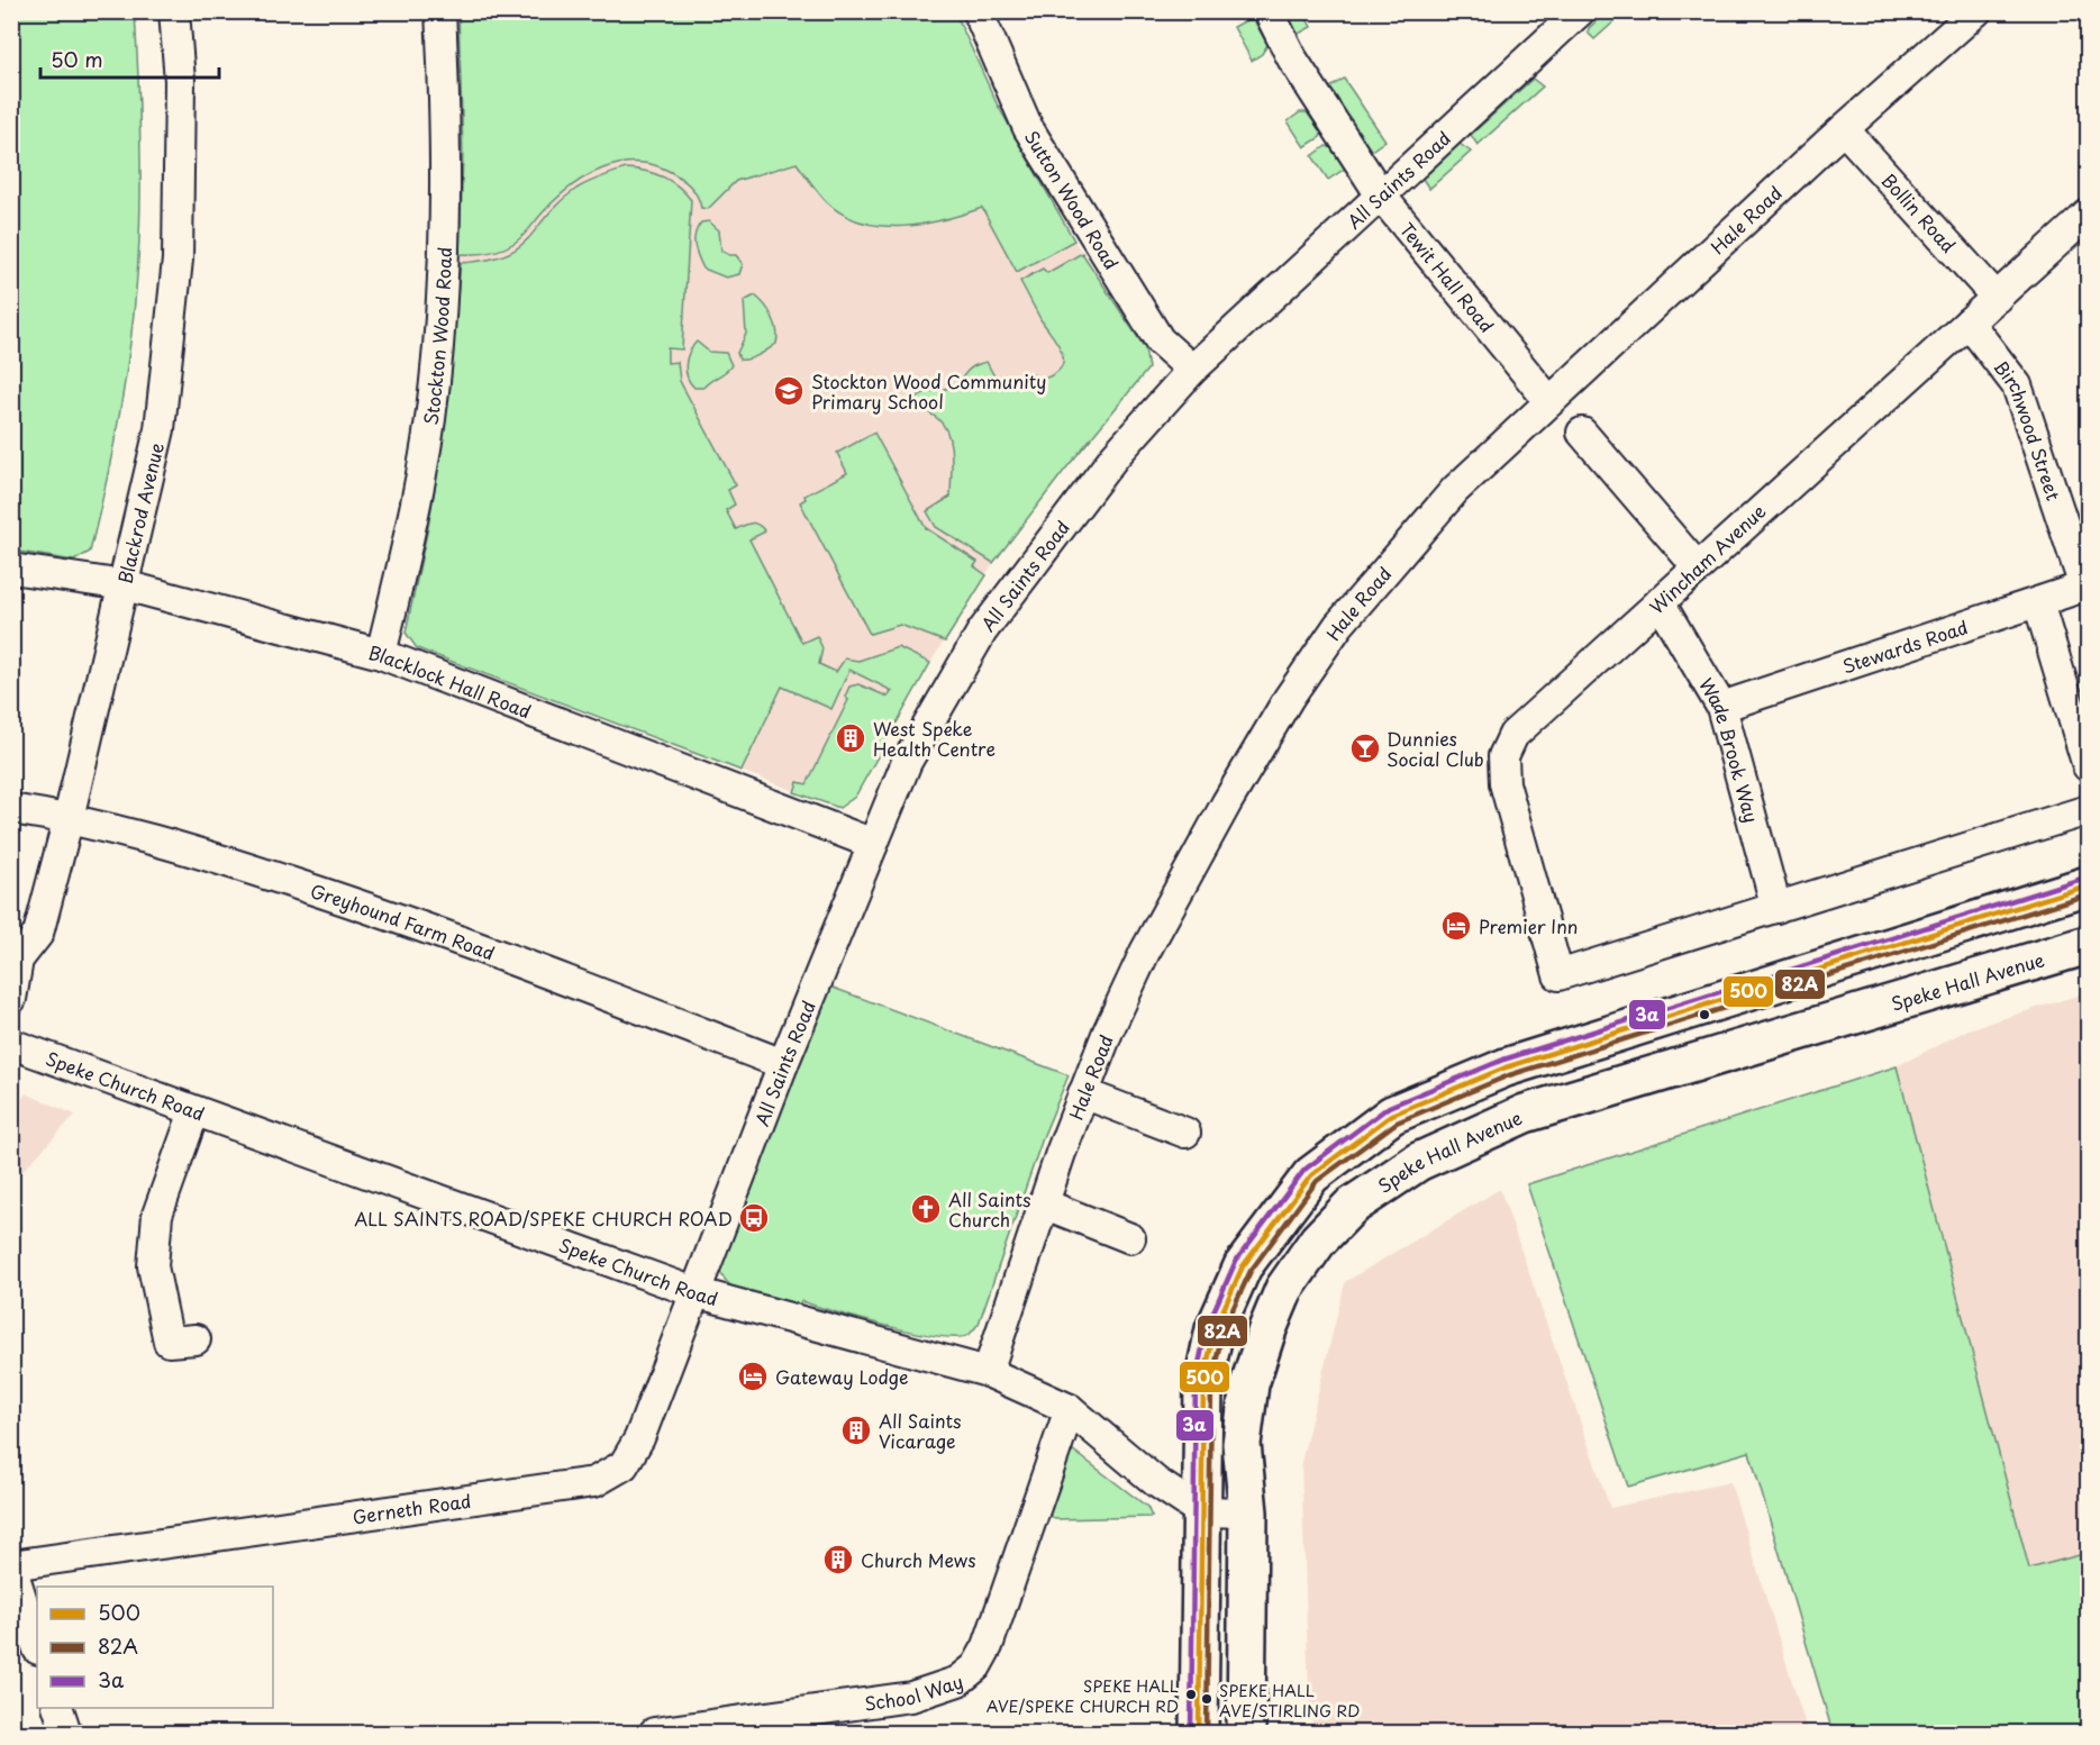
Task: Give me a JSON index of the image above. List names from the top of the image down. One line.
{"streets":{"street":["All Saints Road","Sutton Wood Road","Bollin Road","Hale Road","Tewit Hall Road","Stockton Wood Road","Birchwood Street","Blackrod Avenue","Wincham Avenue","Stewards Road","Blacklock Hall Road","Wade Brook Way","Greyhound Farm Road","Speke Hall Avenue","Speke Church Road","Gerneth Road","School Way"]},"crossings":[["All Saints Road","Sutton Wood Road"],["All Saints Road","Tewit Hall Road"],["All Saints Road","Blacklock Hall Road"],["All Saints Road","Greyhound Farm Road"],["All Saints Road","Speke Church Road"],["All Saints Road","Gerneth Road"],["Bollin Road","Hale Road"],["Bollin Road","Wincham Avenue"],["Hale Road","Tewit Hall Road"],["Hale Road","Speke Church Road"],["Stockton Wood Road","Blacklock Hall Road"],["Birchwood Street","Wincham Avenue"],["Birchwood Street","Stewards Road"],["Blackrod Avenue","Blacklock Hall Road"],["Blackrod Avenue","Greyhound Farm Road"],["Wincham Avenue","Wade Brook Way"],["Stewards Road","Wade Brook Way"],["Speke Church Road","Gerneth Road"],["Speke Church Road","School Way"]],"places":{"school or university":["Stockton Wood Community Primary School"],"building":["West Speke Health Centre","All Saints Vicarage","Church Mews"],"bar":["Dunnies Social Club"],"hotel":["Premier Inn","Gateway Lodge"],"church":["All Saints Church"],"bus stop":["ALL SAINTS ROAD/SPEKE CHURCH ROAD"],"other":["SPEKE HALL AVE/SPEKE CHURCH RD","SPEKE HALL AVE/STIRLING RD"]},"lines":["transit line 3a","transit line 500","transit line 82A"],"legend":["500","82A","3a"],"scale_bar":"50 m"}
